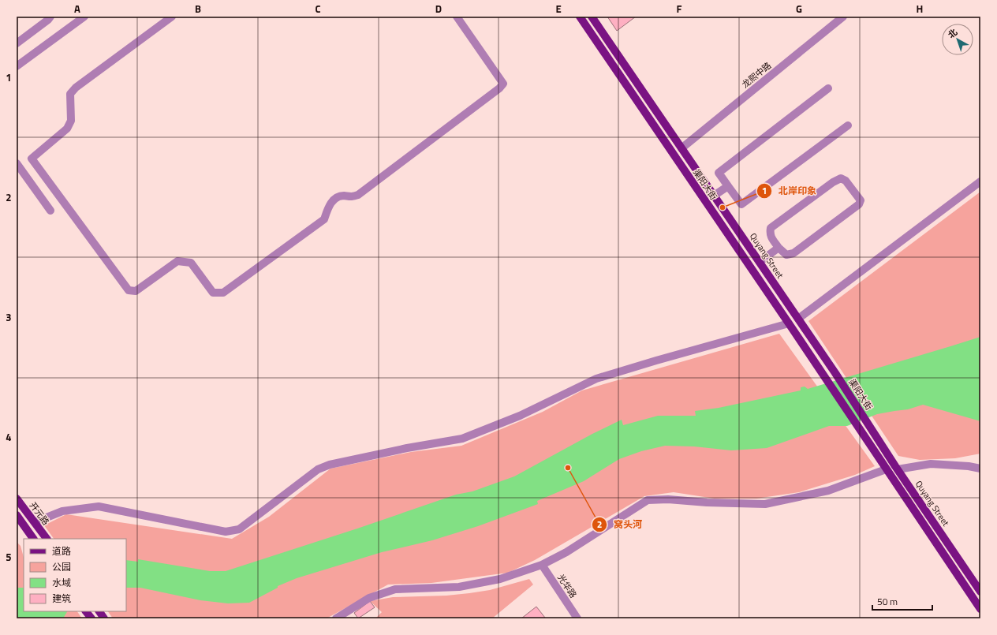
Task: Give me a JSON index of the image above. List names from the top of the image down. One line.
{"streets":{"main road":["渠阳大街","Quyang Street","开元路"],"street":["龙熙中路","光华路"]},"crossings":[["龙熙中路","Quyang Street"],["渠阳大街","Quyang Street"]],"places":["北岸印象","窝头河"],"legend":["道路","公园","水域","建筑"],"scale_bar":"50 m","north":"top left","grid":{"columns":["A","B","C","D","E","F","G","H"],"rows":["1","2","3","4","5"]}}
